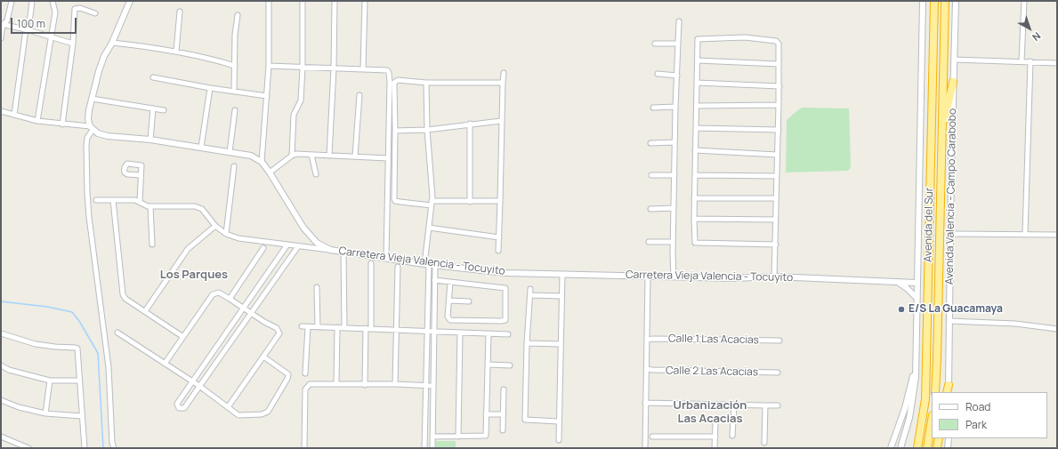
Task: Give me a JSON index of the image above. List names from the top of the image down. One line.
{"streets":{"highway":["Avenida del Sur"],"street":["Avenida Valencia - Campo Carabobo","Carretera Vieja Valencia - Tocuyito","Calle 1 Las Acacias","Calle 2 Las Acacias"]},"districts":["Los Parques","Urbanización Las Acacias"],"places":["E/S La Guacamaya"],"legend":["Road","Park"],"scale_bar":"100 m","north":"bottom right"}
